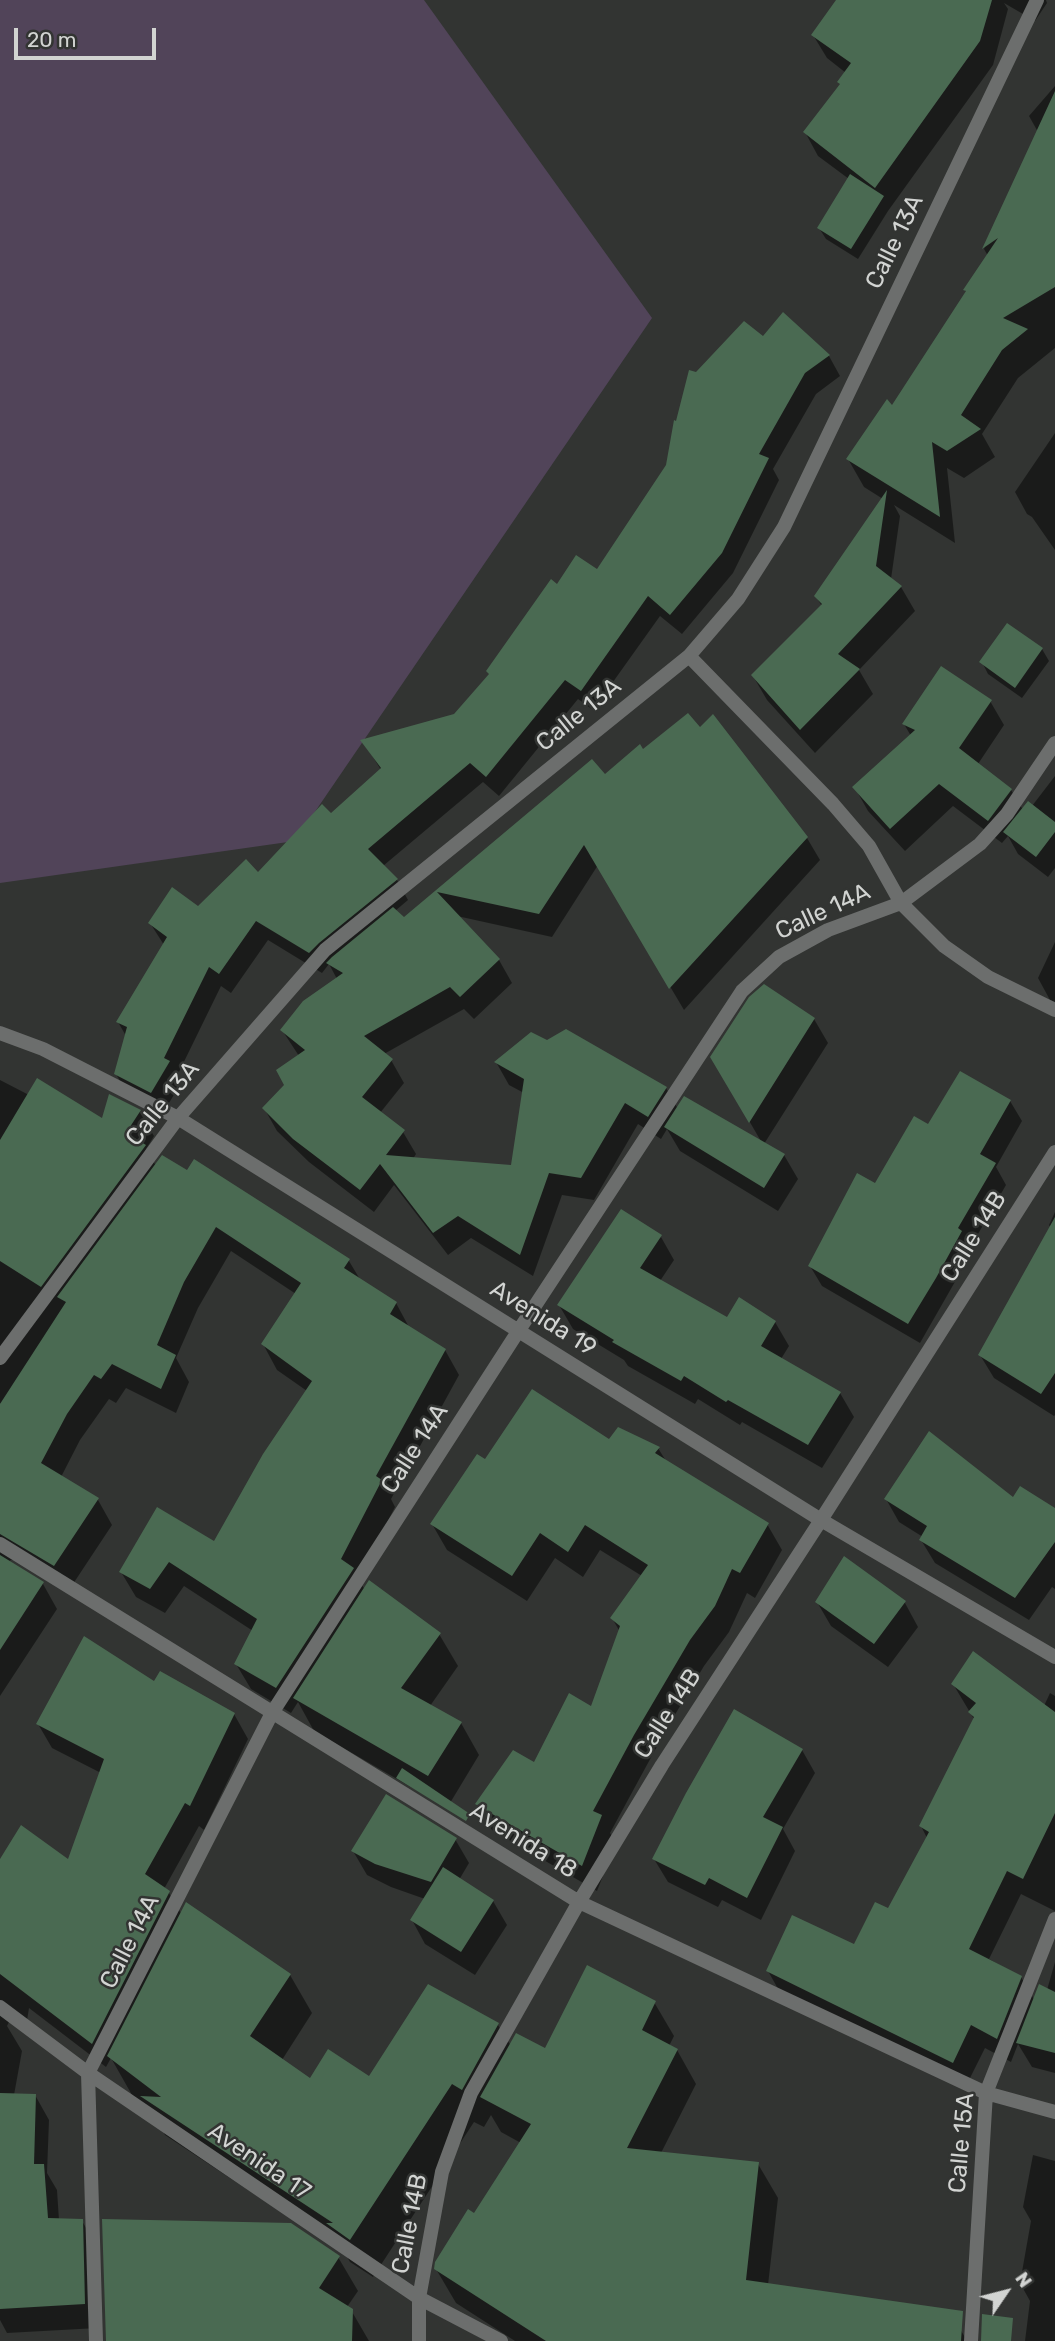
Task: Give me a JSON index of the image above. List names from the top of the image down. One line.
{"streets":{"street":["Calle 13A","Calle 14A","Calle 14B","Avenida 19","Avenida 18","Calle 15A","Avenida 17"]},"crossings":[["Calle 13A","Avenida 19"],["Calle 14A","Avenida 19"],["Calle 14A","Avenida 18"],["Calle 14A","Avenida 17"],["Calle 14B","Avenida 19"],["Calle 14B","Avenida 18"],["Calle 14B","Avenida 17"],["Avenida 18","Calle 15A"]],"scale_bar":"20 m","north":"top right"}
